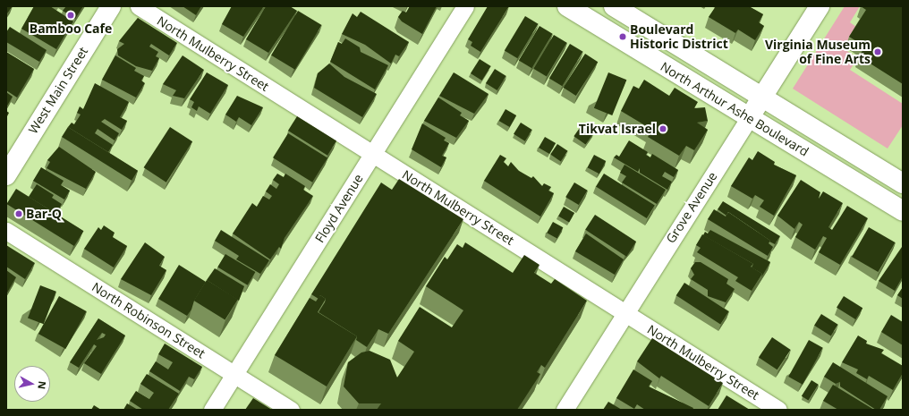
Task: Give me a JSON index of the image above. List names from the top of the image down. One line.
{"streets":{"main road":["West Main Street","North Arthur Ashe Boulevard","Grove Avenue"],"street":["North Mulberry Street","Floyd Avenue","North Robinson Street"]},"crossings":[["North Mulberry Street","Grove Avenue"],["North Mulberry Street","Floyd Avenue"],["North Arthur Ashe Boulevard","Grove Avenue"],["Floyd Avenue","North Robinson Street"]],"places":["Bamboo Cafe","Boulevard Historic District","Virginia Museum of Fine Arts","Tikvat Israel","Bar-Q"],"north":"right"}
